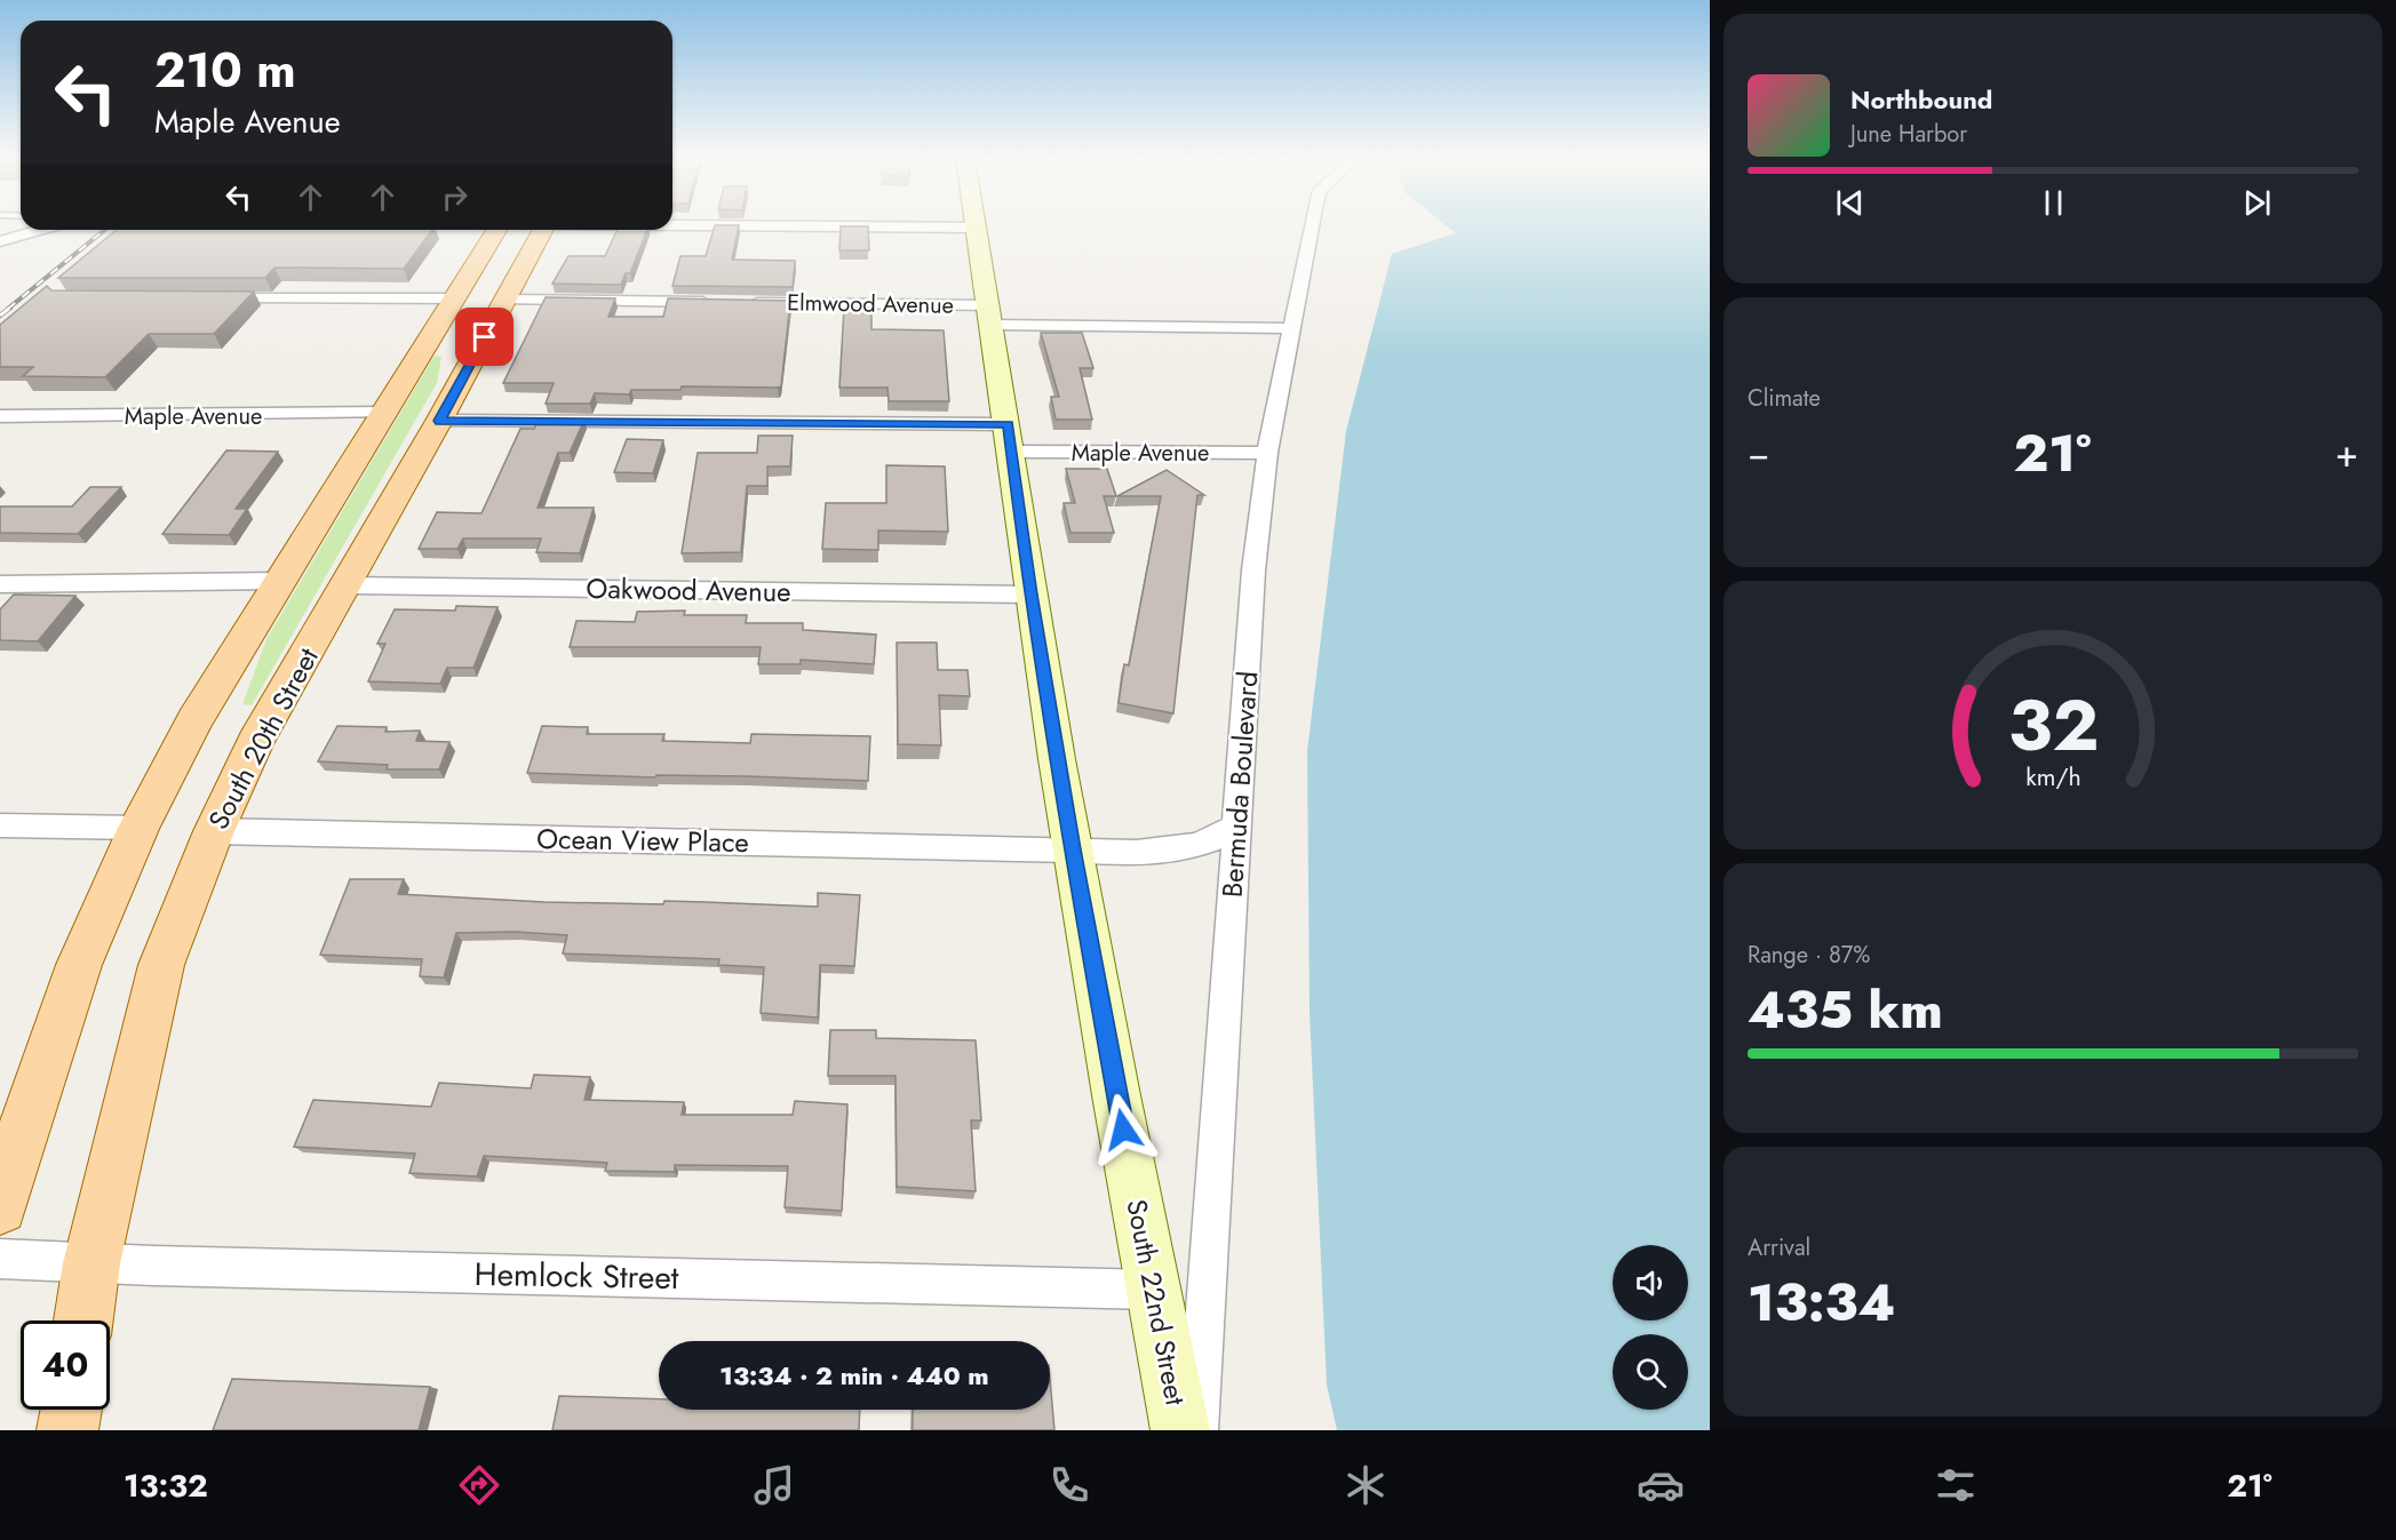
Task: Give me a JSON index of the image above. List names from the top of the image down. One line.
{"streets":{"main road":["South 20th Street"],"street":["Elmwood Avenue","Maple Avenue","Oakwood Avenue","Bermuda Boulevard","Ocean View Place","Hemlock Street","South 22nd Street"]},"crossings":[["Elmwood Avenue","Bermuda Boulevard"],["Elmwood Avenue","South 22nd Street"],["Maple Avenue","South 20th Street"],["Maple Avenue","Bermuda Boulevard"],["Maple Avenue","South 22nd Street"],["Oakwood Avenue","South 20th Street"],["Oakwood Avenue","South 22nd Street"],["South 20th Street","Ocean View Place"],["South 20th Street","Hemlock Street"],["Bermuda Boulevard","Ocean View Place"],["Ocean View Place","South 22nd Street"],["Hemlock Street","South 22nd Street"]],"page":{"turn":["210 m","Maple Avenue"],"song":["Northbound","June Harbor"],"tile":["Climate",["Range · 87%","435 km"],["Arrival","13:34"]],"heat":["−","21°","+"],"limit":"40","trip":"13:34 · 2 min · 440 m","tabs":["13:32","21°"],"gauge":["32","km/h"]}}
